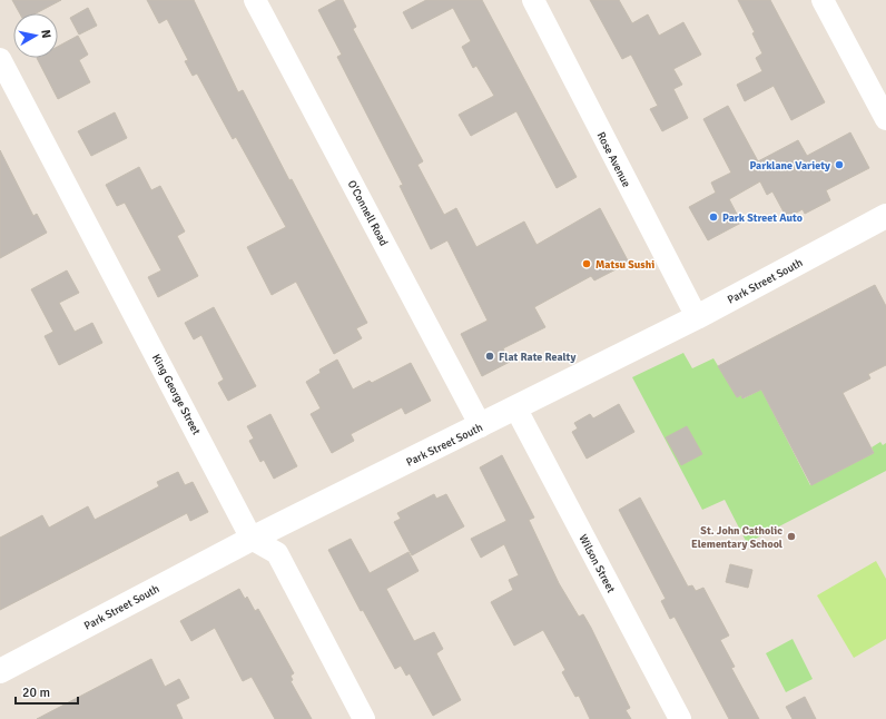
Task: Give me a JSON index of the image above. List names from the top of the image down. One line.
{"streets":{"street":["Rose Avenue","O'Connell Road","Park Street South","King George Street","Wilson Street"]},"crossings":[["Rose Avenue","Park Street South"],["O'Connell Road","Park Street South"],["Park Street South","King George Street"],["Park Street South","Wilson Street"]],"places":["Parklane Variety","Park Street Auto","Matsu Sushi","Flat Rate Realty","St. John Catholic Elementary School"],"scale_bar":"20 m","north":"right"}
